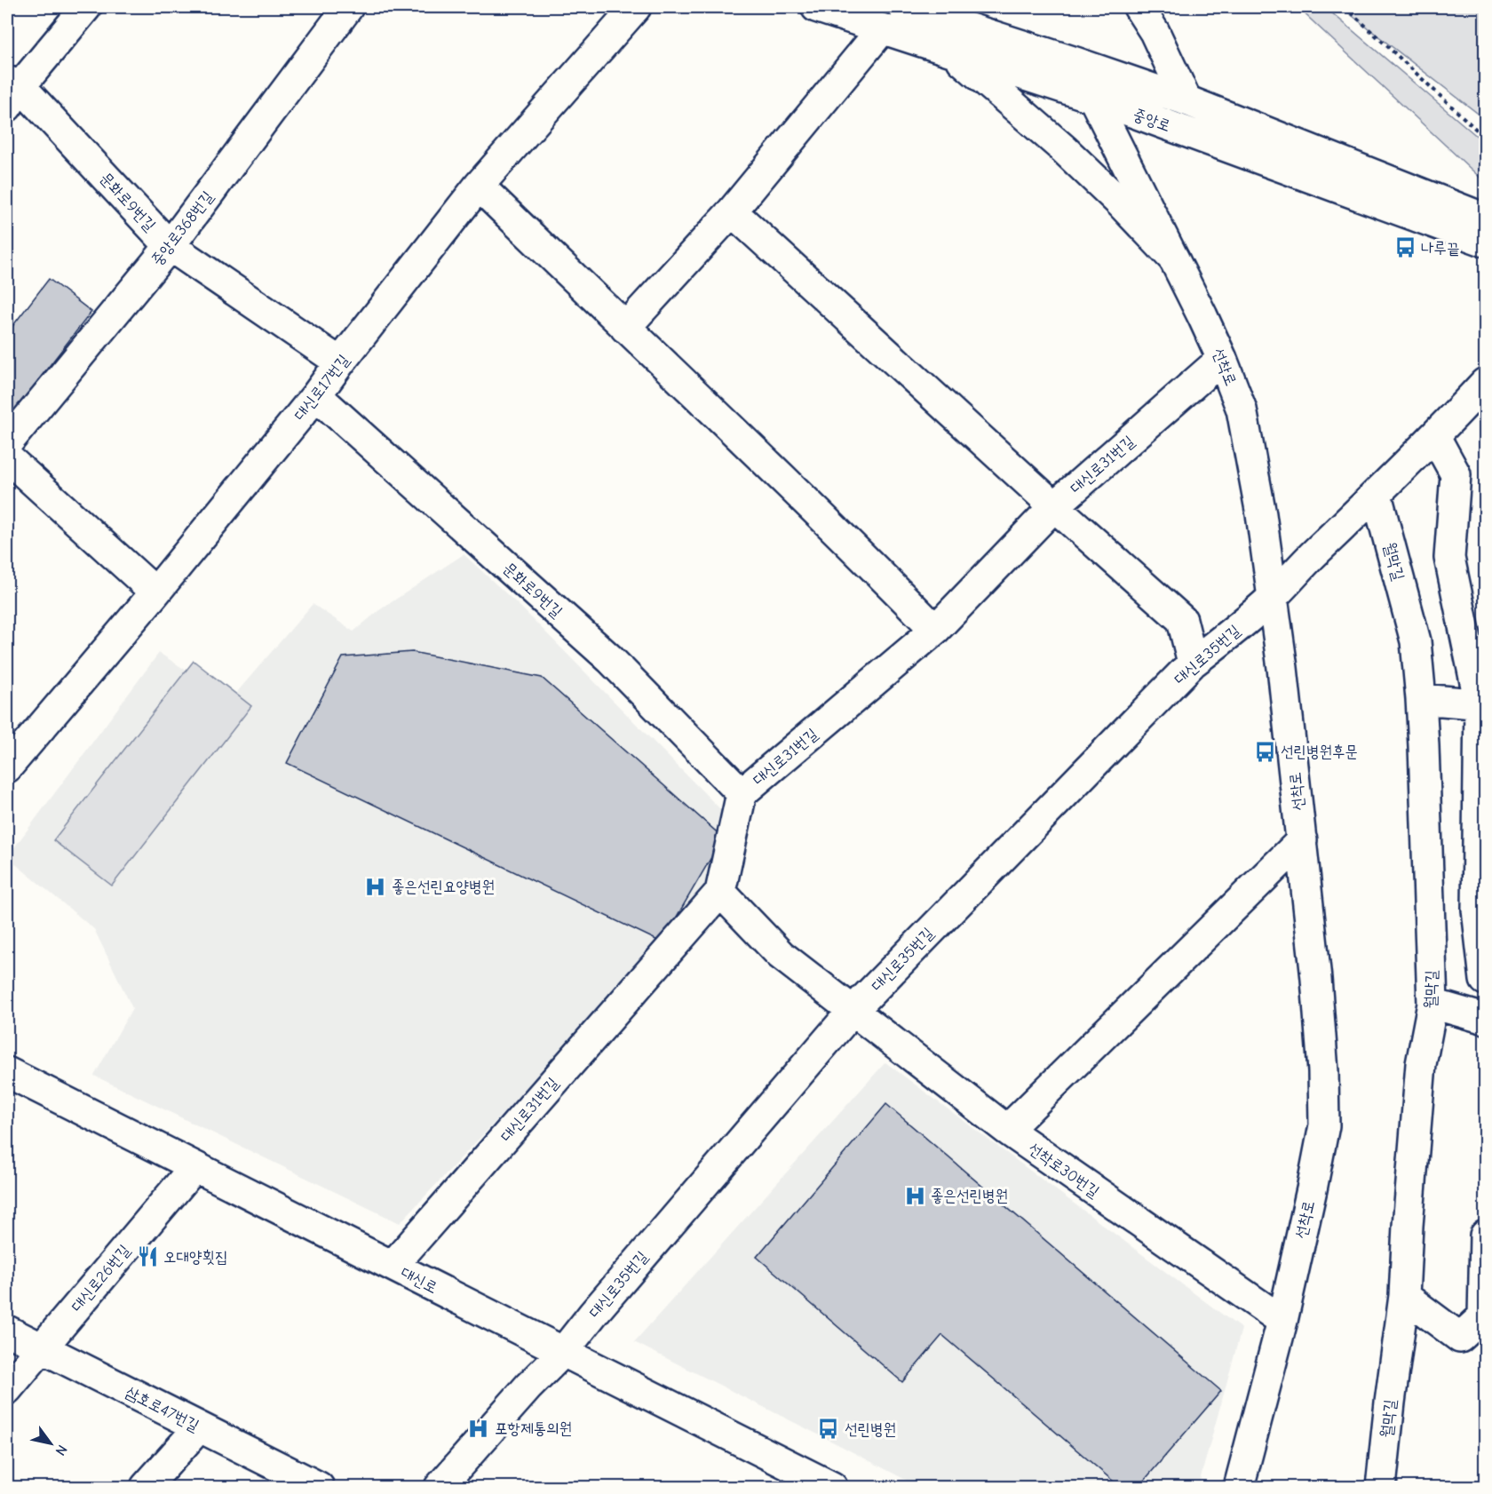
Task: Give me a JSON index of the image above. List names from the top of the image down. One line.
{"streets":{"street":["중앙로","문화로9번길","중앙로368번길","선착로","대신로17번길","대신로31번길","월막길","대신로35번길","선착로30번길","대신로26번길","대신로","삼호로47번길"]},"crossings":[["중앙로","선착로"],["문화로9번길","중앙로368번길"],["문화로9번길","대신로17번길"],["문화로9번길","대신로31번길"],["선착로","대신로31번길"],["선착로","대신로35번길"],["선착로","선착로30번길"],["대신로31번길","선착로30번길"],["대신로31번길","대신로"],["월막길","대신로35번길"],["대신로35번길","선착로30번길"],["대신로35번길","대신로"],["대신로26번길","대신로"],["대신로26번길","삼호로47번길"]],"places":{"bus stop":["나루끝","선린병원후문","선린병원"],"hospital":["좋은선린요양병원","좋은선린병원","포항제통의원"],"restaurant":["오대양횟집"]},"north":"bottom right"}
